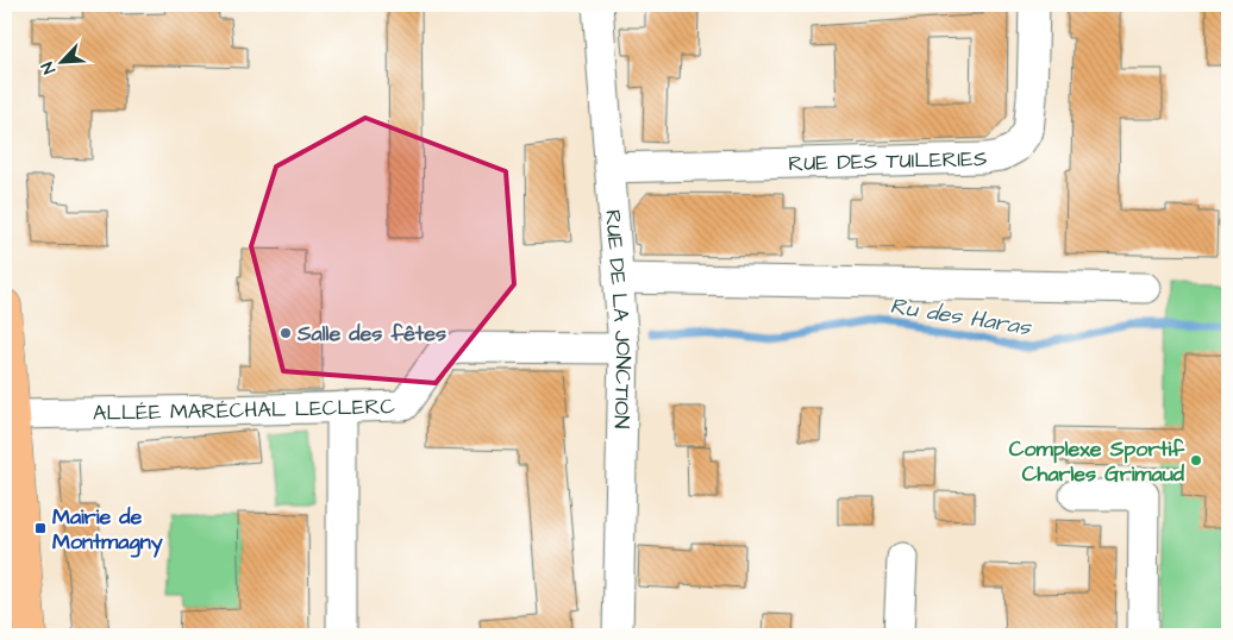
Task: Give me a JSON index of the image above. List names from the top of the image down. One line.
{"streets":{"street":["RUE DES TUILERIES","RUE DE LA JONCTION","ALLÉE MARÉCHAL LECLERC"]},"crossings":[["RUE DES TUILERIES","RUE DE LA JONCTION"],["RUE DE LA JONCTION","ALLÉE MARÉCHAL LECLERC"]],"water":["Ru des Haras"],"places":{"other":["Salle des fêtes","Complexe Sportif Charles Grimaud"],"transit":["Mairie de Montmagny"]},"north":"bottom left"}
